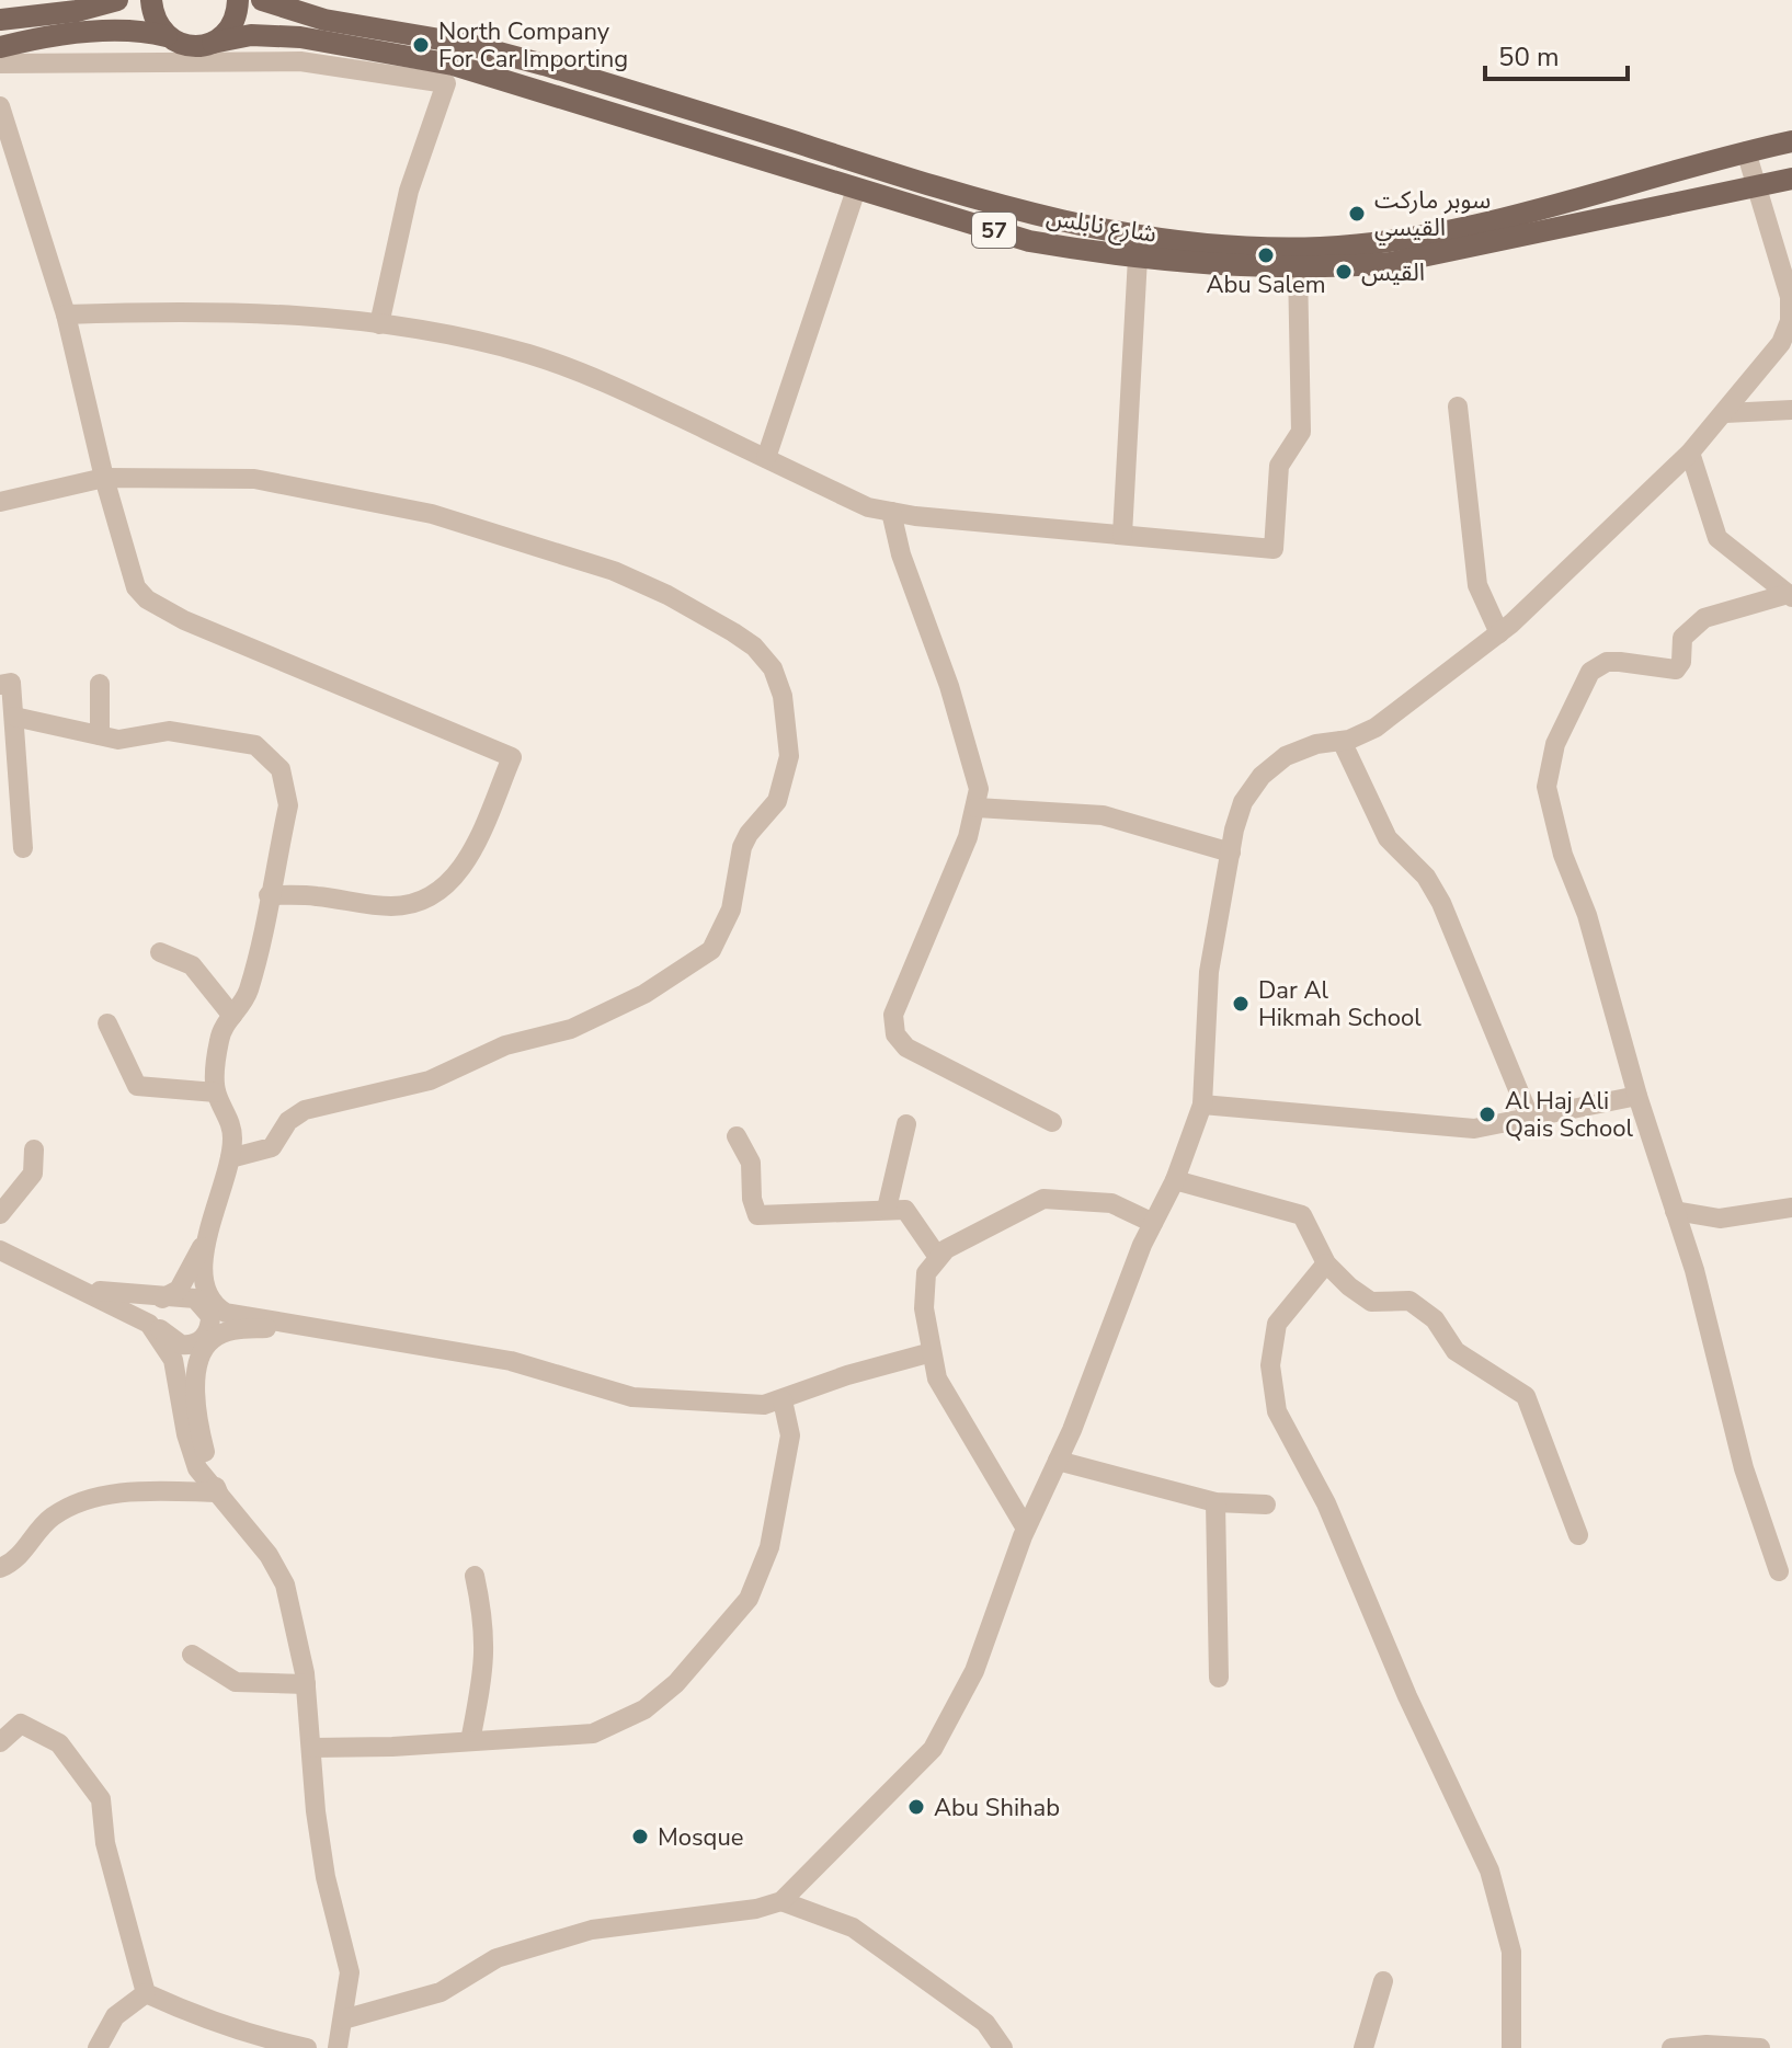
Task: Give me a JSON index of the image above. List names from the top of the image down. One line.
{"streets":{"main road":["شارع نابلس","57"]},"places":["North Company For Car Importing","سوبر ماركت القيسي","Abu Salem","القيس","Dar Al Hikmah School","Al Haj Ali Qais School","Abu Shihab","Mosque"],"scale_bar":"50 m"}
